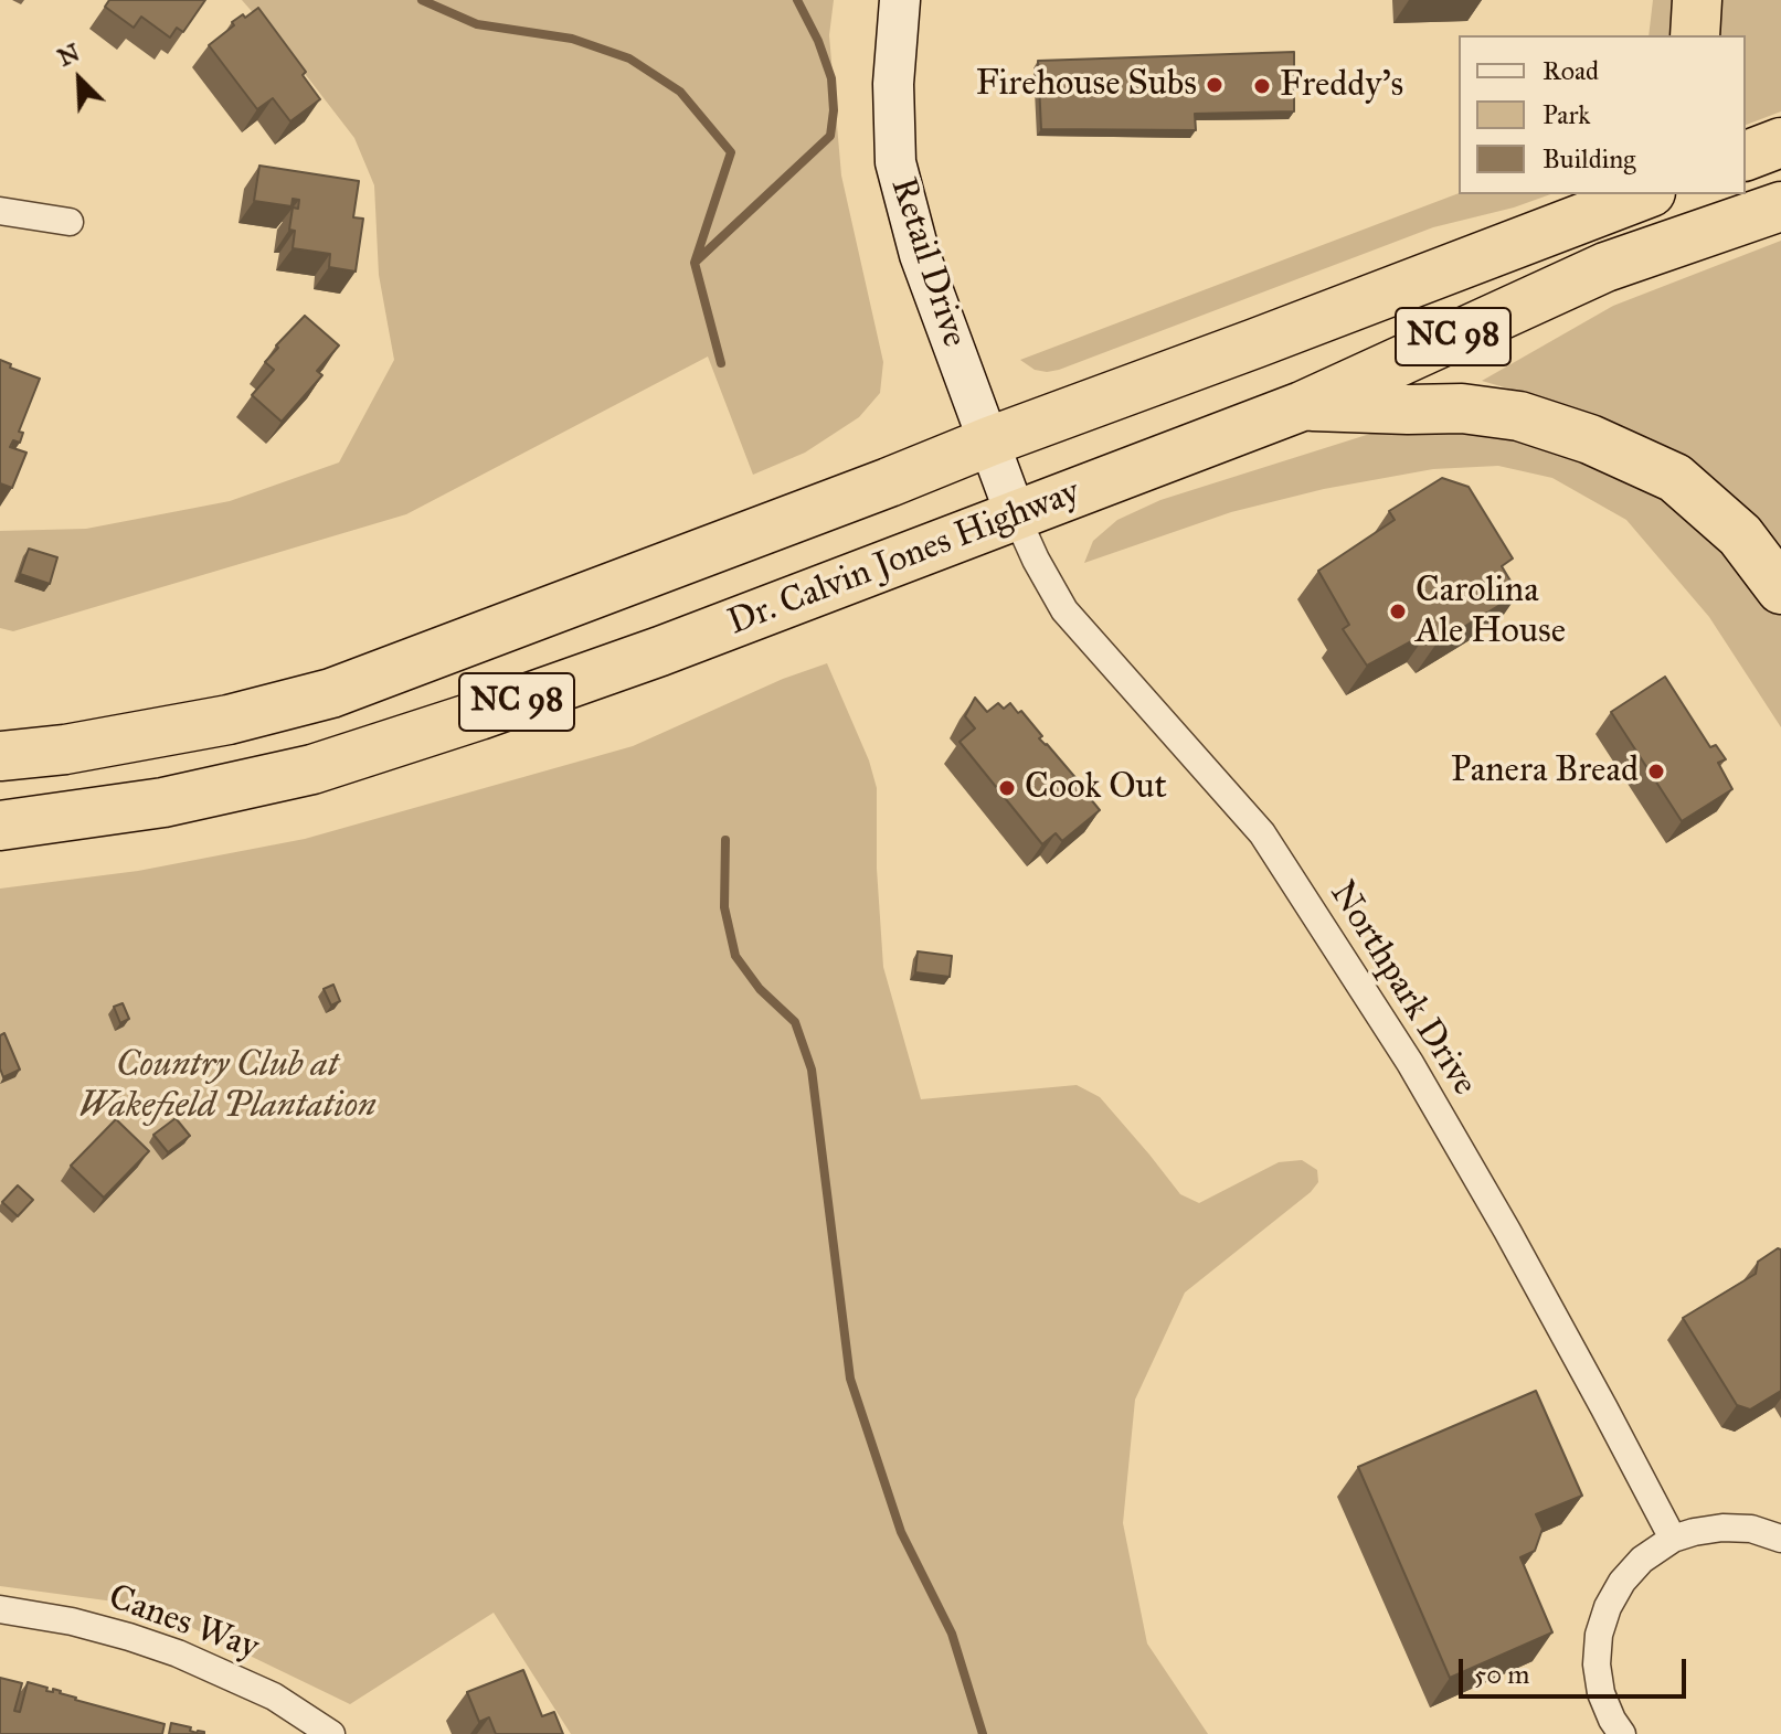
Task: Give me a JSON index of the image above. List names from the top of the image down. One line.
{"streets":{"highway":["NC 98","Dr. Calvin Jones Highway"],"street":["Retail Drive","Northpark Drive","Canes Way"]},"crossings":[["Retail Drive","NC 98"],["Retail Drive","Dr. Calvin Jones Highway"],["Retail Drive","Northpark Drive"],["Dr. Calvin Jones Highway","Northpark Drive"]],"parks":["Country Club at Wakefield Plantation"],"places":["Firehouse Subs","Freddy's","Carolina Ale House","Panera Bread","Cook Out"],"legend":["Road","Park","Building"],"scale_bar":"50 m","north":"top left"}
